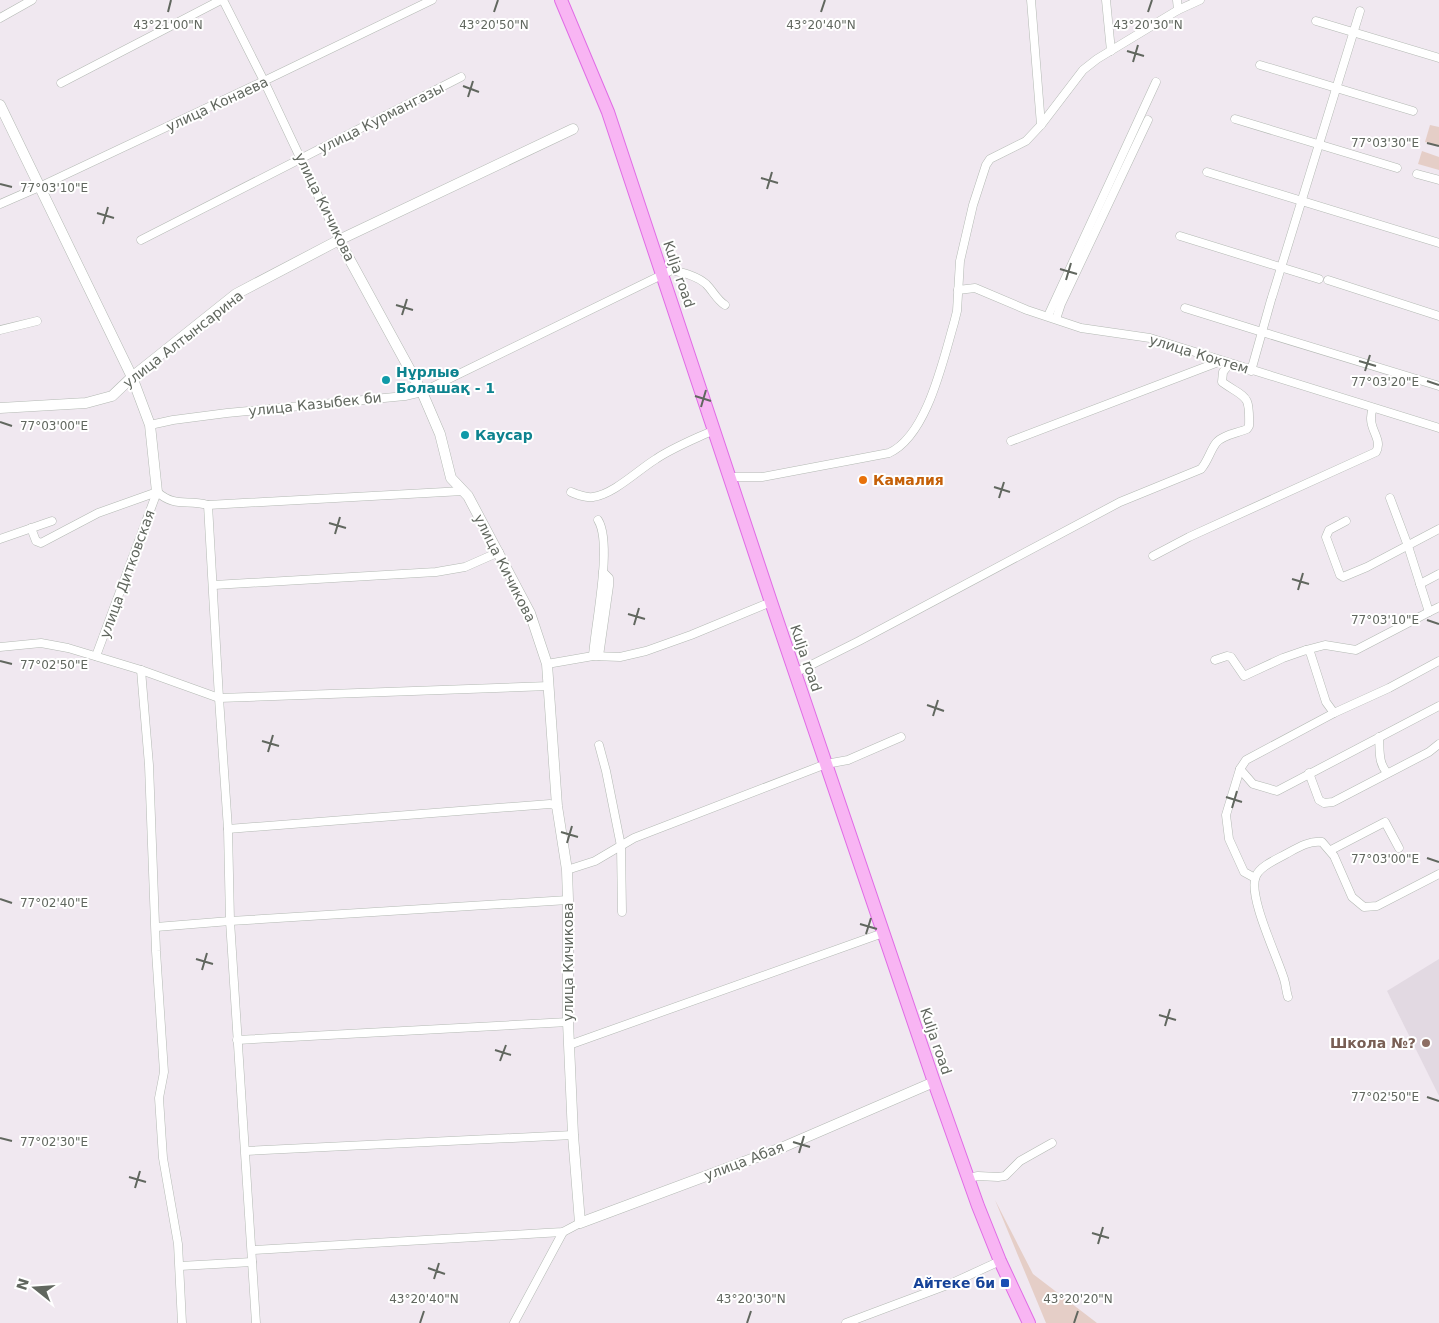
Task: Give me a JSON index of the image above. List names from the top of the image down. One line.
{"streets":{"main road":["Kulja road"],"street":["улица Конаева","улица Курмангазы","улица Кичикова","улица Алтынсарина","улица Коктем","улица Казыбек би","улица Дитковская","улица Абая"]},"crossings":[["улица Конаева","улица Кичикова"],["улица Курмангазы","улица Кичикова"],["улица Кичикова","улица Алтынсарина"],["улица Кичикова","улица Казыбек би"],["улица Кичикова","улица Абая"],["Kulja road","улица Казыбек би"],["Kulja road","улица Абая"]],"places":{"other":["Нұрлыө Болашақ - 1","Каусар","Камалия","Школа №?"],"transit":["Айтеке би"]},"north":"left","coordinates":["43°21'00\"N","43°20'50\"N","43°20'40\"N","43°20'30\"N","77°03'30\"E","77°03'10\"E","77°03'20\"E","77°03'00\"E","77°02'50\"E","77°02'40\"E","77°02'30\"E","43°20'20\"N"]}
